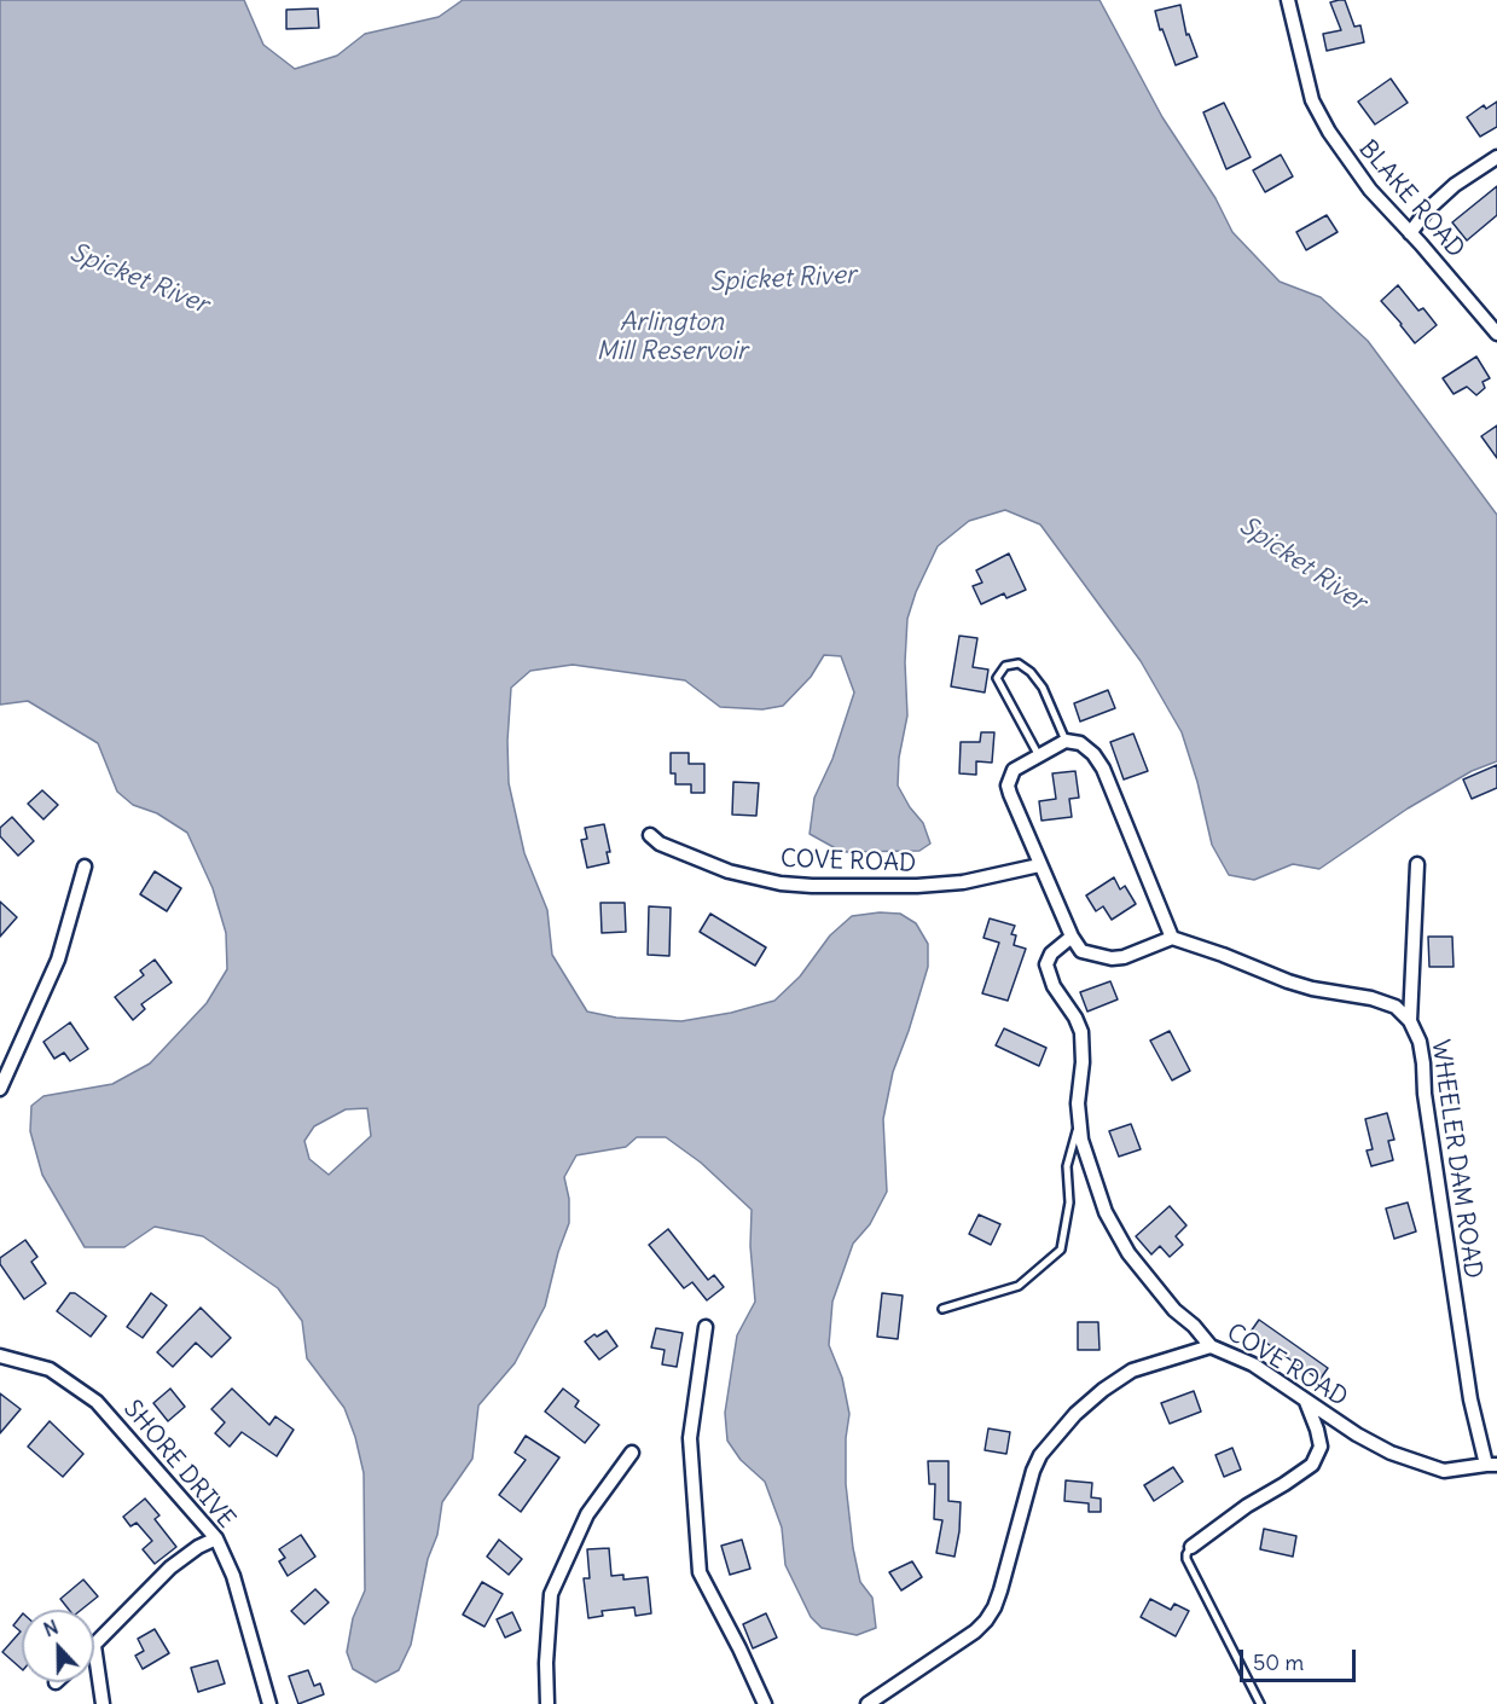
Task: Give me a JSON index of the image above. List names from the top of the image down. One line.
{"streets":{"street":["BLAKE ROAD","COVE ROAD","WHEELER DAM ROAD","SHORE DRIVE"]},"crossings":[["COVE ROAD","WHEELER DAM ROAD"]],"water":["Spicket River","Arlington Mill Reservoir"],"scale_bar":"50 m","north":"top"}
